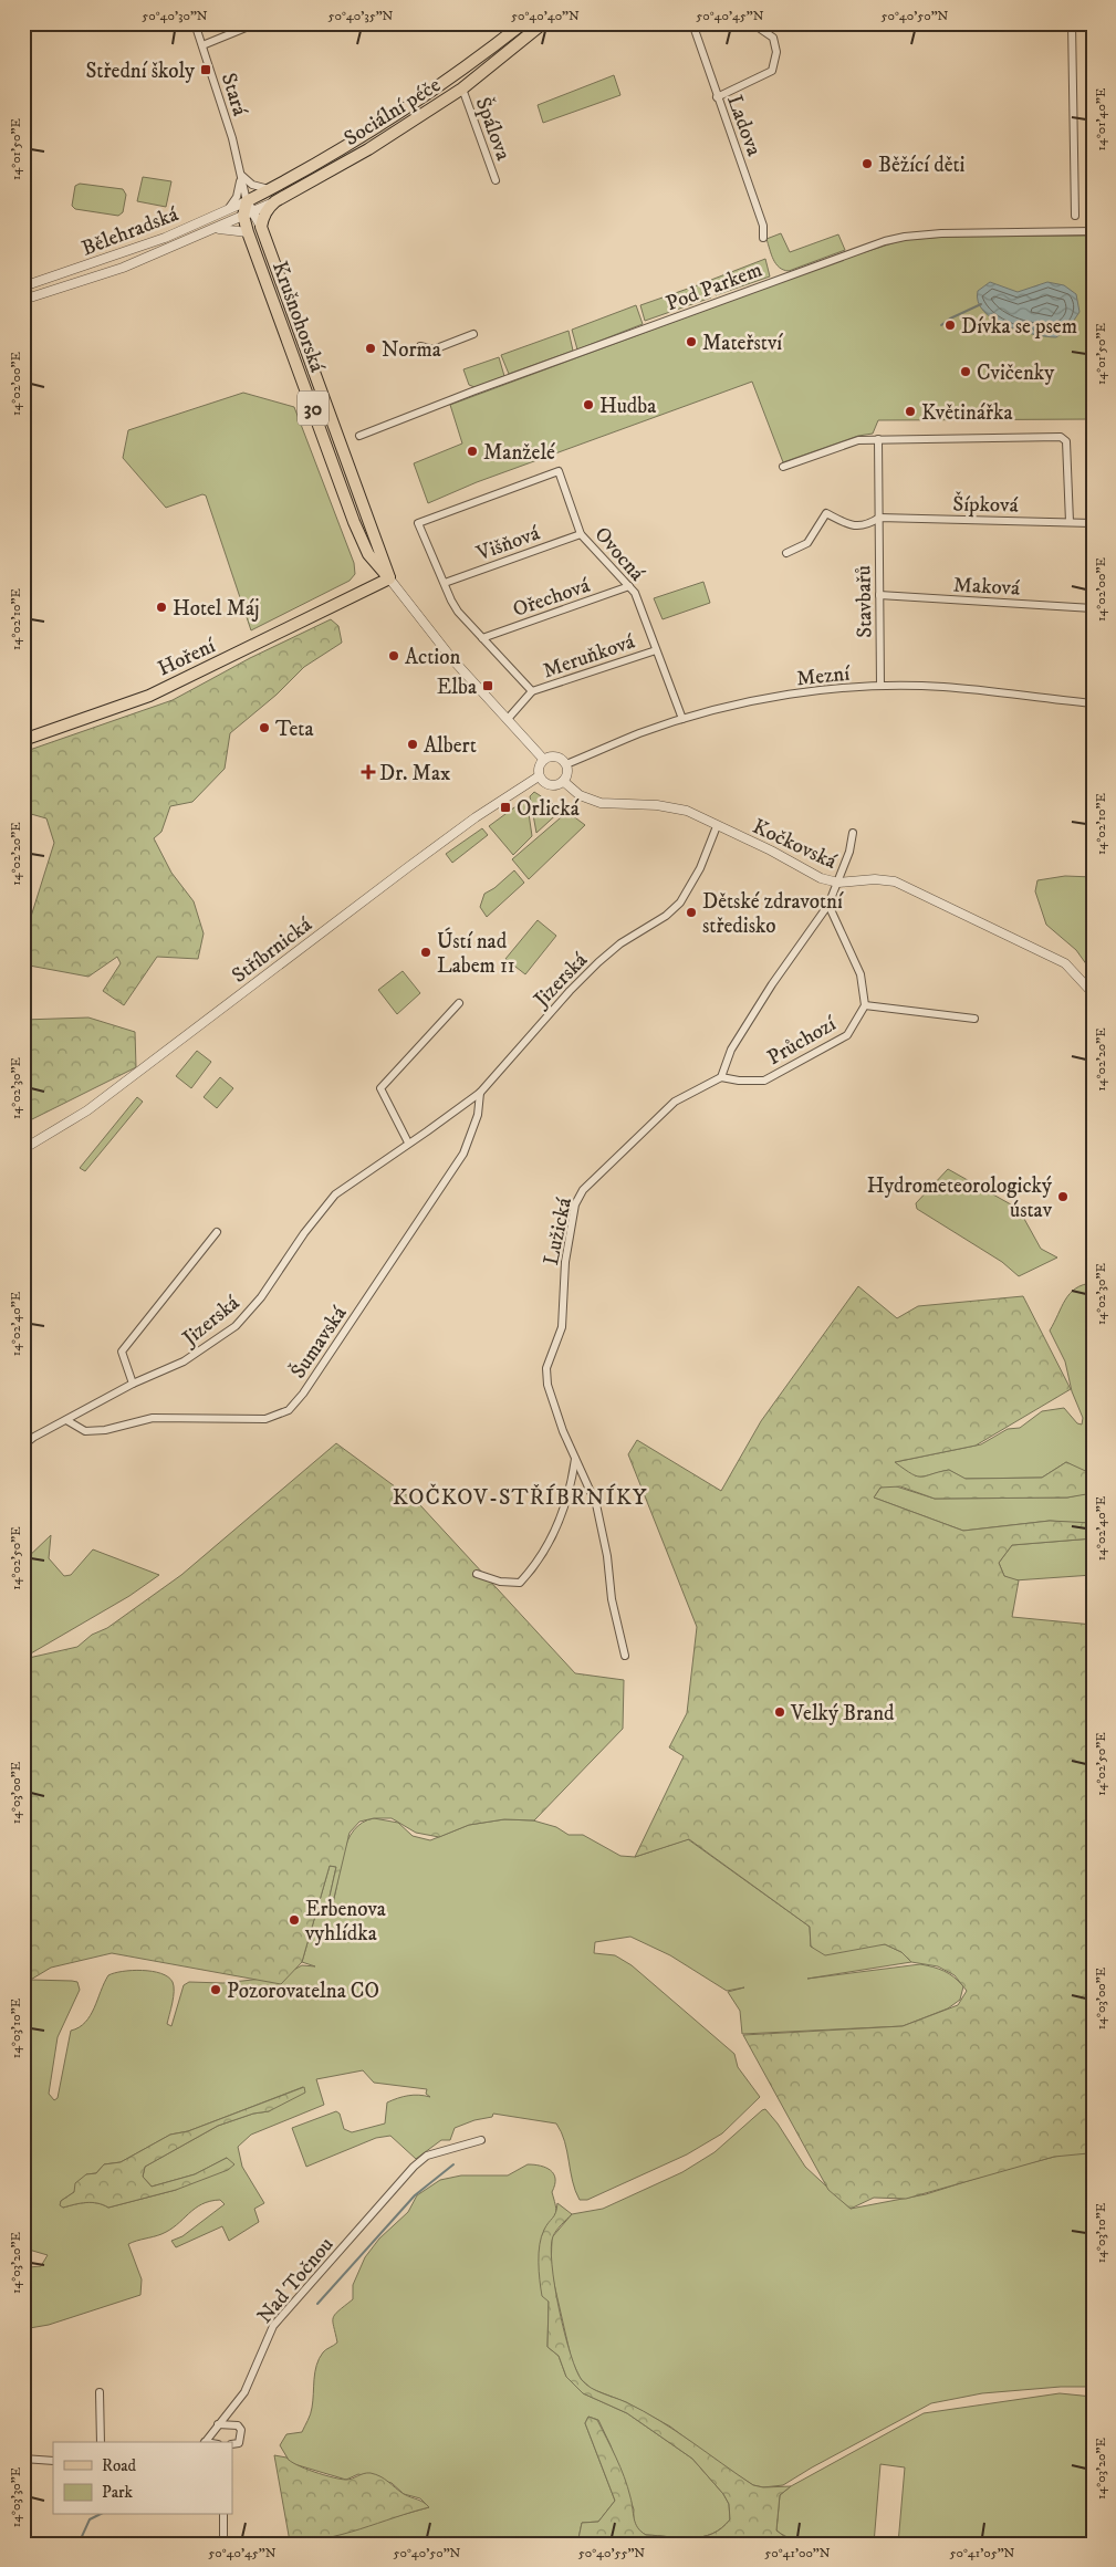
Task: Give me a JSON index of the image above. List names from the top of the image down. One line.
{"streets":{"main road":["Sociální péče","Krušnohorská","30","Hoření"],"street":["Stará","Ladova","Špálova","Bělehradská","Pod Parkem","Šípková","Višňová","Ovocná","Maková","Ořechová","Stavbařů","Meruňková","Mezní","Kočkovská","Stříbrnická","Jizerská","Průchozí","Lužická","Šumavská","Nad Točnou"]},"crossings":[["Stará","Sociální péče"],["Stará","Bělehradská"],["Stará","30"],["Sociální péče","Špálova"],["Sociální péče","Bělehradská"],["Sociální péče","Krušnohorská"],["Sociální péče","30"],["Bělehradská","Krušnohorská"],["Bělehradská","30"],["Krušnohorská","30"],["Krušnohorská","Hoření"],["Krušnohorská","Mezní"],["Krušnohorská","Kočkovská"],["Krušnohorská","Stříbrnická"],["Šípková","Stavbařů"],["Višňová","Ovocná"],["Ovocná","Ořechová"],["Ovocná","Meruňková"],["Ovocná","Mezní"],["Maková","Stavbařů"],["Stavbařů","Mezní"],["Mezní","Kočkovská"],["Mezní","Stříbrnická"],["Kočkovská","Stříbrnická"],["Kočkovská","Jizerská"],["Jizerská","Šumavská"],["Průchozí","Lužická"]],"districts":["KOČKOV-STŘÍBRNÍKY"],"places":{"transit":["Střední školy","Elba","Orlická"],"other":["Běžící děti","Dívka se psem","Mateřství","Norma","Cvičenky","Hudba","Květinářka","Manželé","Hotel Máj","Action","Teta","Albert","Dětské zdravotní středisko","Ústí nad Labem 11","Hydrometeorologický ústav","Velký Brand","Erbenova vyhlídka","Pozorovatelna CO"],"health":["Dr. Max"]},"legend":["Road","Park"],"coordinates":["50°40'30\"N","50°40'35\"N","50°40'40\"N","50°40'45\"N","50°40'50\"N","14°01'40\"E","14°01'50\"E","14°02'00\"E","14°02'10\"E","14°02'20\"E","14°02'30\"E","14°02'40\"E","14°02'50\"E","14°03'00\"E","14°03'10\"E","14°03'20\"E","14°03'30\"E","50°40'55\"N","50°41'00\"N","50°41'05\"N"]}
